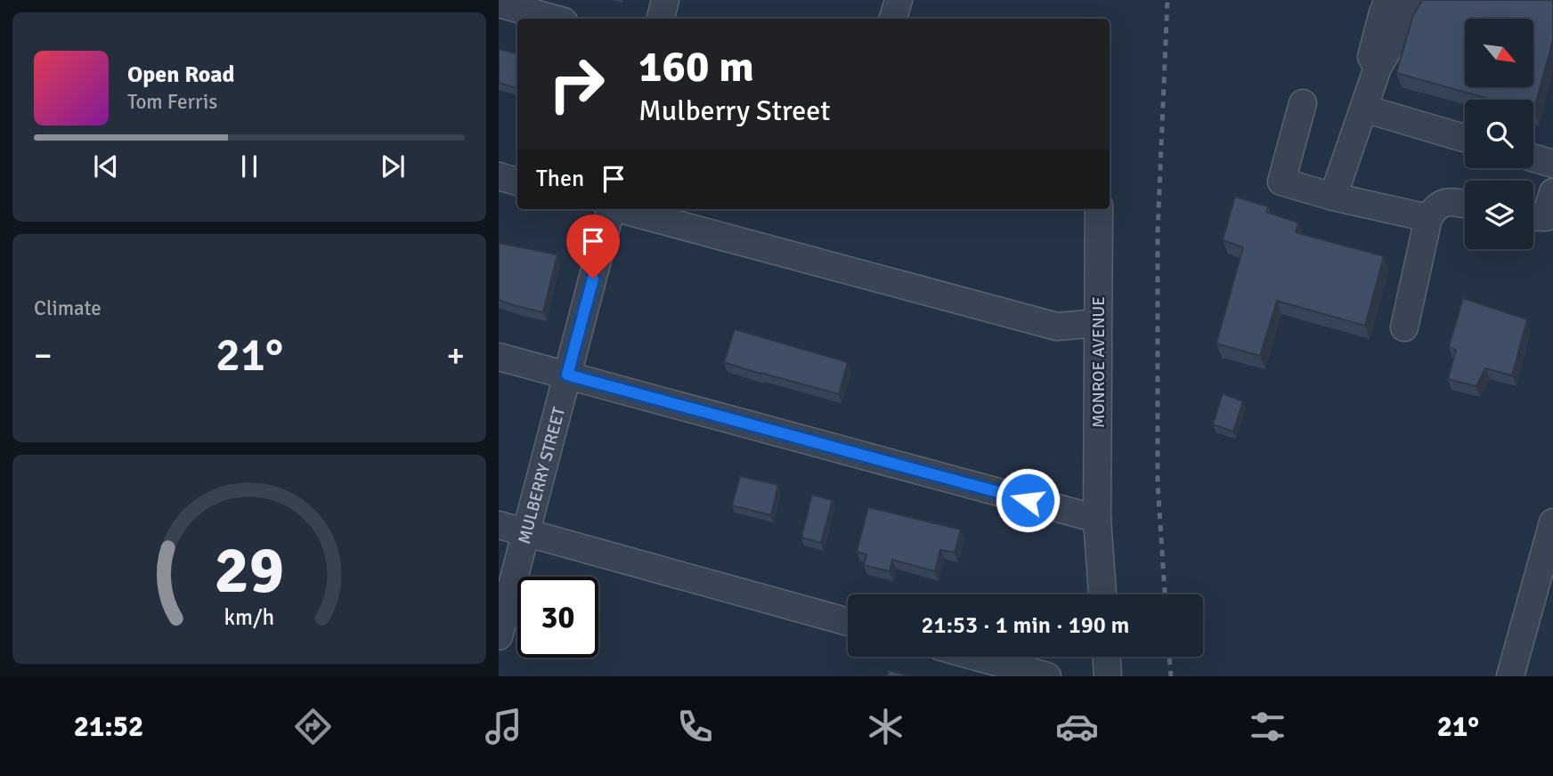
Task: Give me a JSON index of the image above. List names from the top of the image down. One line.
{"streets":{"street":["MONROE AVENUE","MULBERRY STREET"]},"north":"bottom right","page":{"turn":["160 m","Mulberry Street"],"song":["Open Road","Tom Ferris"],"then":"Then","tile":"Climate","heat":["−","21°","+"],"limit":"30","trip":"21:53 · 1 min · 190 m","tabs":["21:52","21°"],"gauge":["29","km/h"]}}
